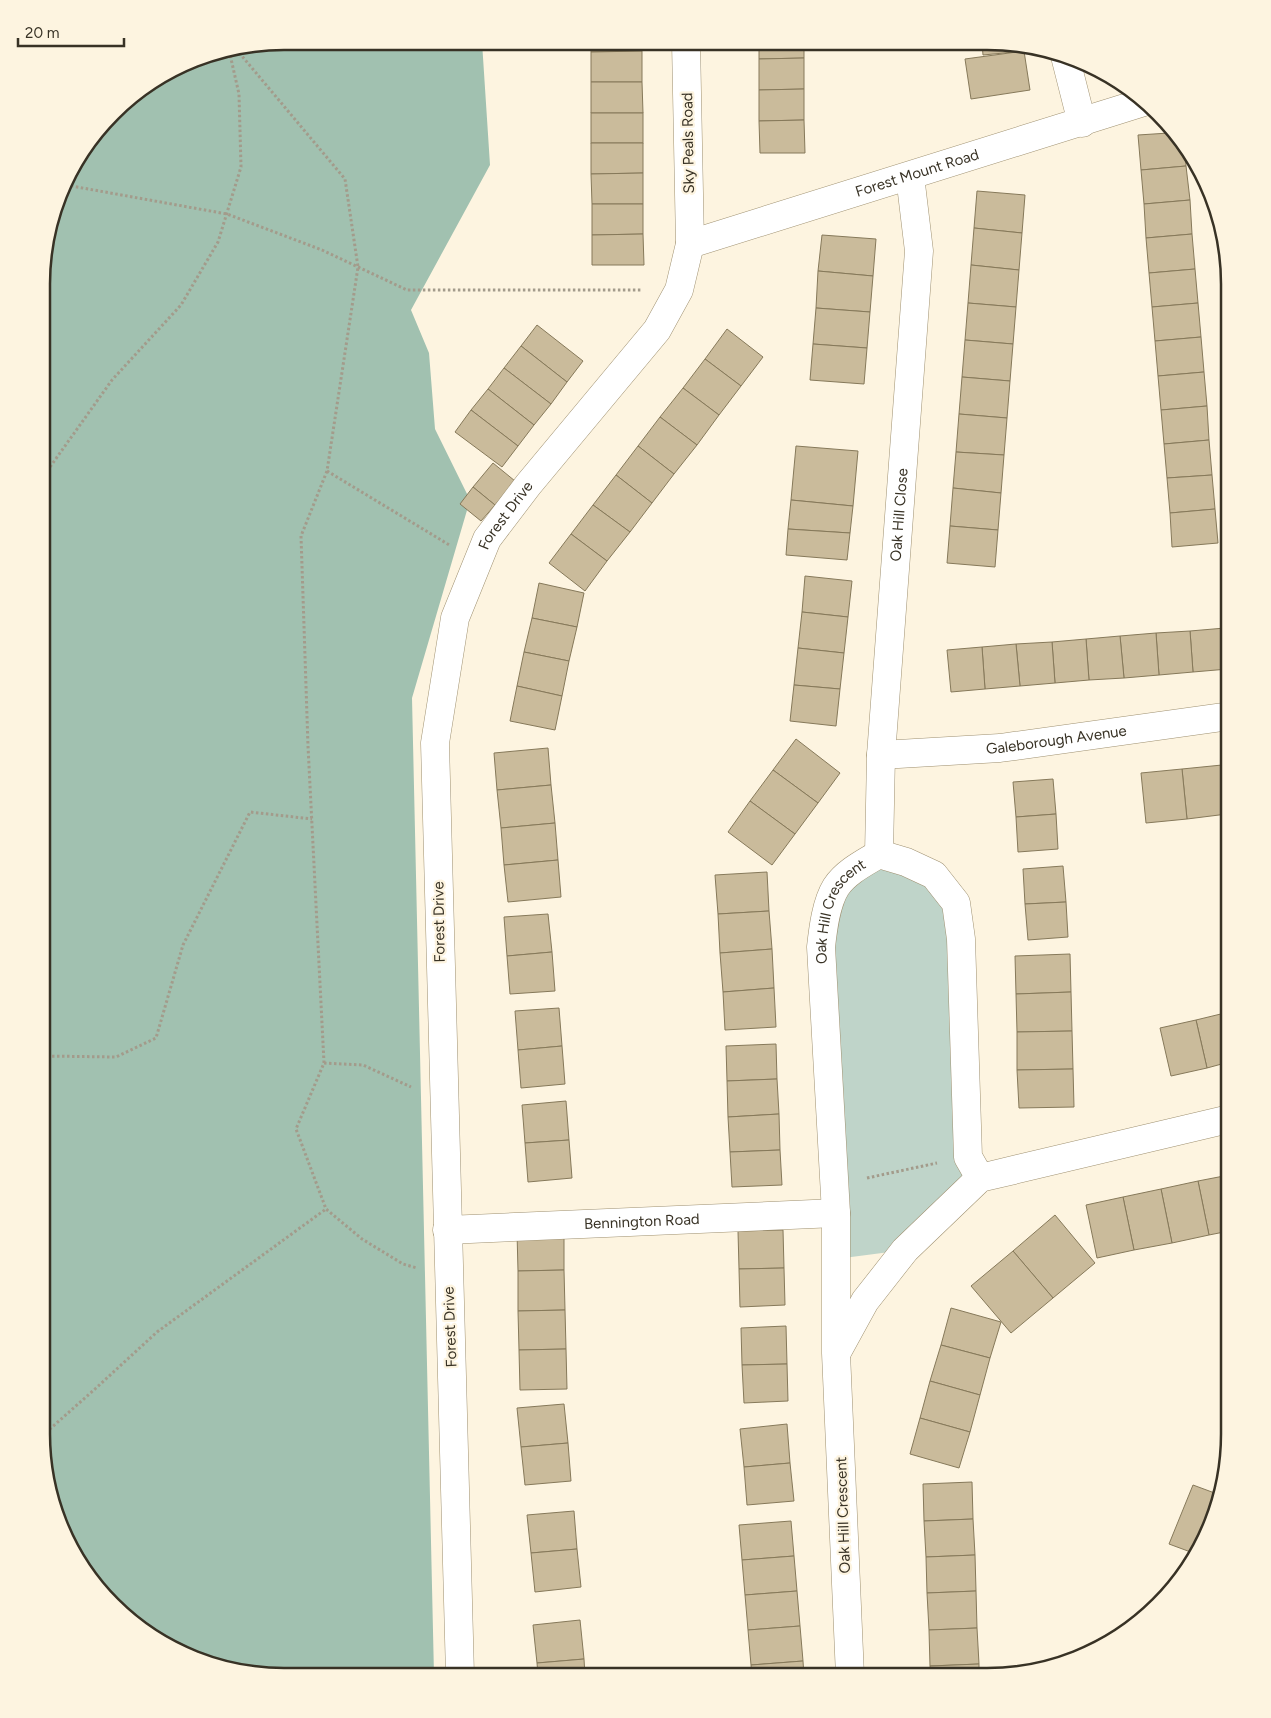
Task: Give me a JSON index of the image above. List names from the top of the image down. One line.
{"streets":{"street":["Sky Peals Road","Forest Mount Road","Oak Hill Close","Forest Drive","Galeborough Avenue","Oak Hill Crescent","Bennington Road"]},"crossings":[["Sky Peals Road","Forest Mount Road"],["Sky Peals Road","Forest Drive"],["Forest Mount Road","Oak Hill Close"],["Forest Mount Road","Forest Drive"],["Oak Hill Close","Galeborough Avenue"],["Oak Hill Close","Oak Hill Crescent"],["Forest Drive","Bennington Road"],["Oak Hill Crescent","Bennington Road"]],"scale_bar":"20 m"}
